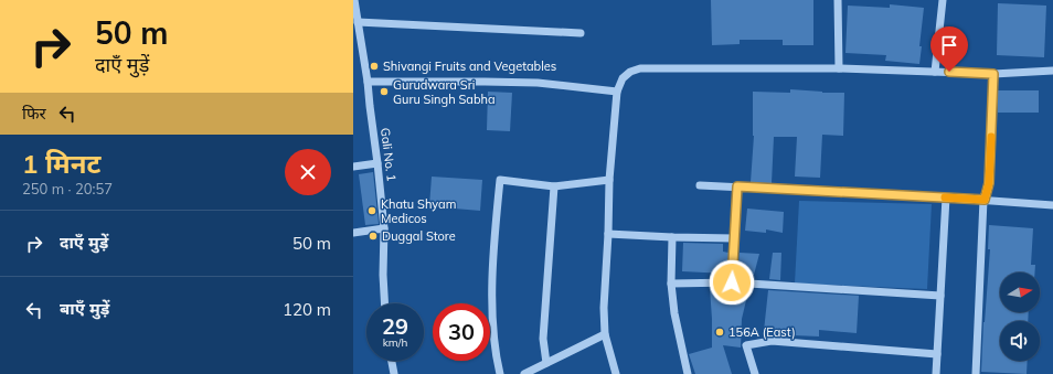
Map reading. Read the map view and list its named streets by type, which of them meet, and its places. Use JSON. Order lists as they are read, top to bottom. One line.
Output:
{"streets":{"street":["Gali No. 1"]},"places":["Shivangi Fruits and Vegetables","Gurudwara Sri Guru Singh Sabha","Khatu Shyam Medicos","Duggal Store","156A (East)"],"north":"right","page":{"turn":["50 m","दाएँ मुड़ें"],"then":"फिर","heading":["1 मिनट","250 m · 20:57"],"list":[{"name":"दाएँ मुड़ें","value":"50 m"},{"name":"बाएँ मुड़ें","value":"120 m"}],"speed":"29 km/h","limit":"30"}}
